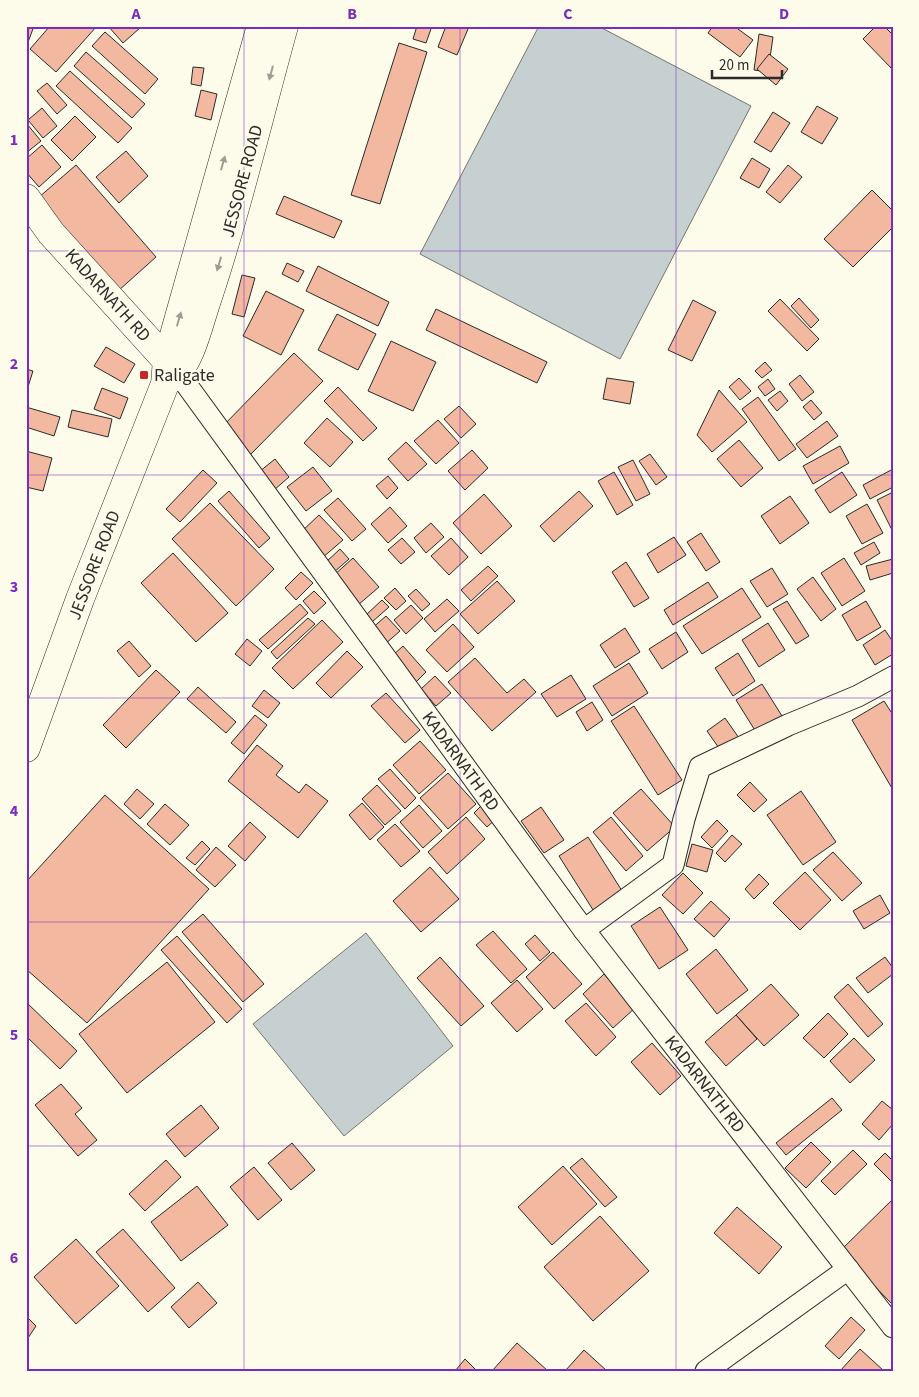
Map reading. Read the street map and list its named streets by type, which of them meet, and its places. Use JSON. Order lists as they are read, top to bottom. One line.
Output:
{"streets":{"main road":["JESSORE ROAD","KADARNATH RD"]},"crossings":[["JESSORE ROAD","KADARNATH RD"]],"places":{"transit":["Raligate"]},"scale_bar":"20 m","grid":{"columns":["A","B","C","D"],"rows":["1","2","3","4","5","6"]}}
